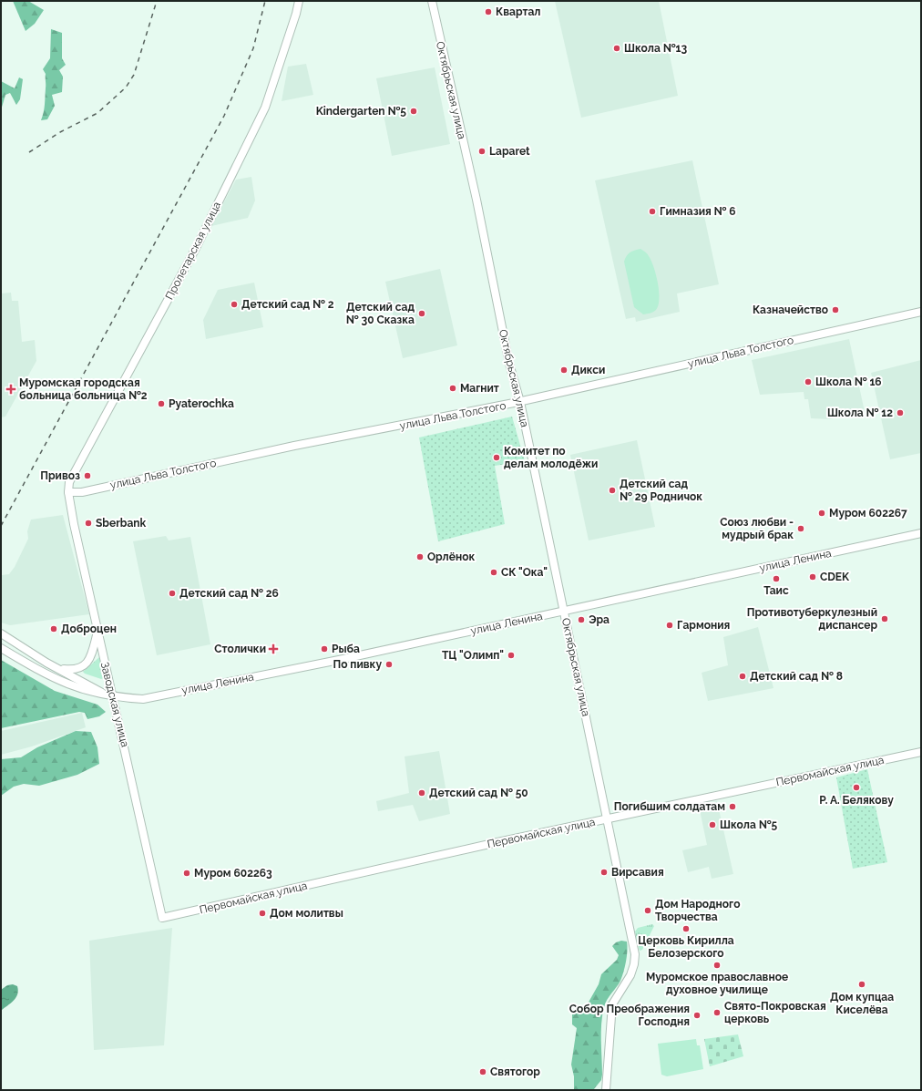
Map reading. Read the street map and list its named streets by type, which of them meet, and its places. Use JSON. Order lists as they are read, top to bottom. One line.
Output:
{"streets":{"street":["Октябрьская улица","Пролетарская улица","улица Льва Толстого","улица Ленина","Заводская улица","Первомайская улица"]},"crossings":[["Октябрьская улица","улица Льва Толстого"],["Октябрьская улица","улица Ленина"],["Октябрьская улица","Первомайская улица"],["Пролетарская улица","улица Льва Толстого"],["Пролетарская улица","Заводская улица"],["улица Льва Толстого","Заводская улица"],["улица Ленина","Заводская улица"],["Заводская улица","Первомайская улица"]],"places":{"other":["Квартал","Школа №13","Kindergarten №5","Laparet","Гимназия № 6","Детский сад № 2","Казначейство","Детский сад № 30 Сказка","Дикси","Школа № 16","Магнит","Pyaterochka","Школа № 12","Комитет по делам молодёжи","Привоз","Детский сад № 29 Родничок","Муром 602267","Sberbank","Союз любви - мудрый брак","Орлёнок","СК \"Ока\"","CDEK","Таис","Детский сад № 26","Противотуберкулезный диспансер","Эра","Гармония","Доброцен","Рыба","ТЦ \"Олимп\"","По пивку","Детский сад № 8","Р. А. Белякову","Детский сад № 50","Погибшим солдатам","Школа №5","Вирсавия","Муром 602263","Дом Народного Творчества","Дом молитвы","Церковь Кирилла Белозерского","Муромское православное духовное училище","Дом купцаа Киселёва","Свято-Покровская церковь","Собор Преображения Господня","Святогор"],"health":["Муромская городская больница больница №2","Столички"]}}
